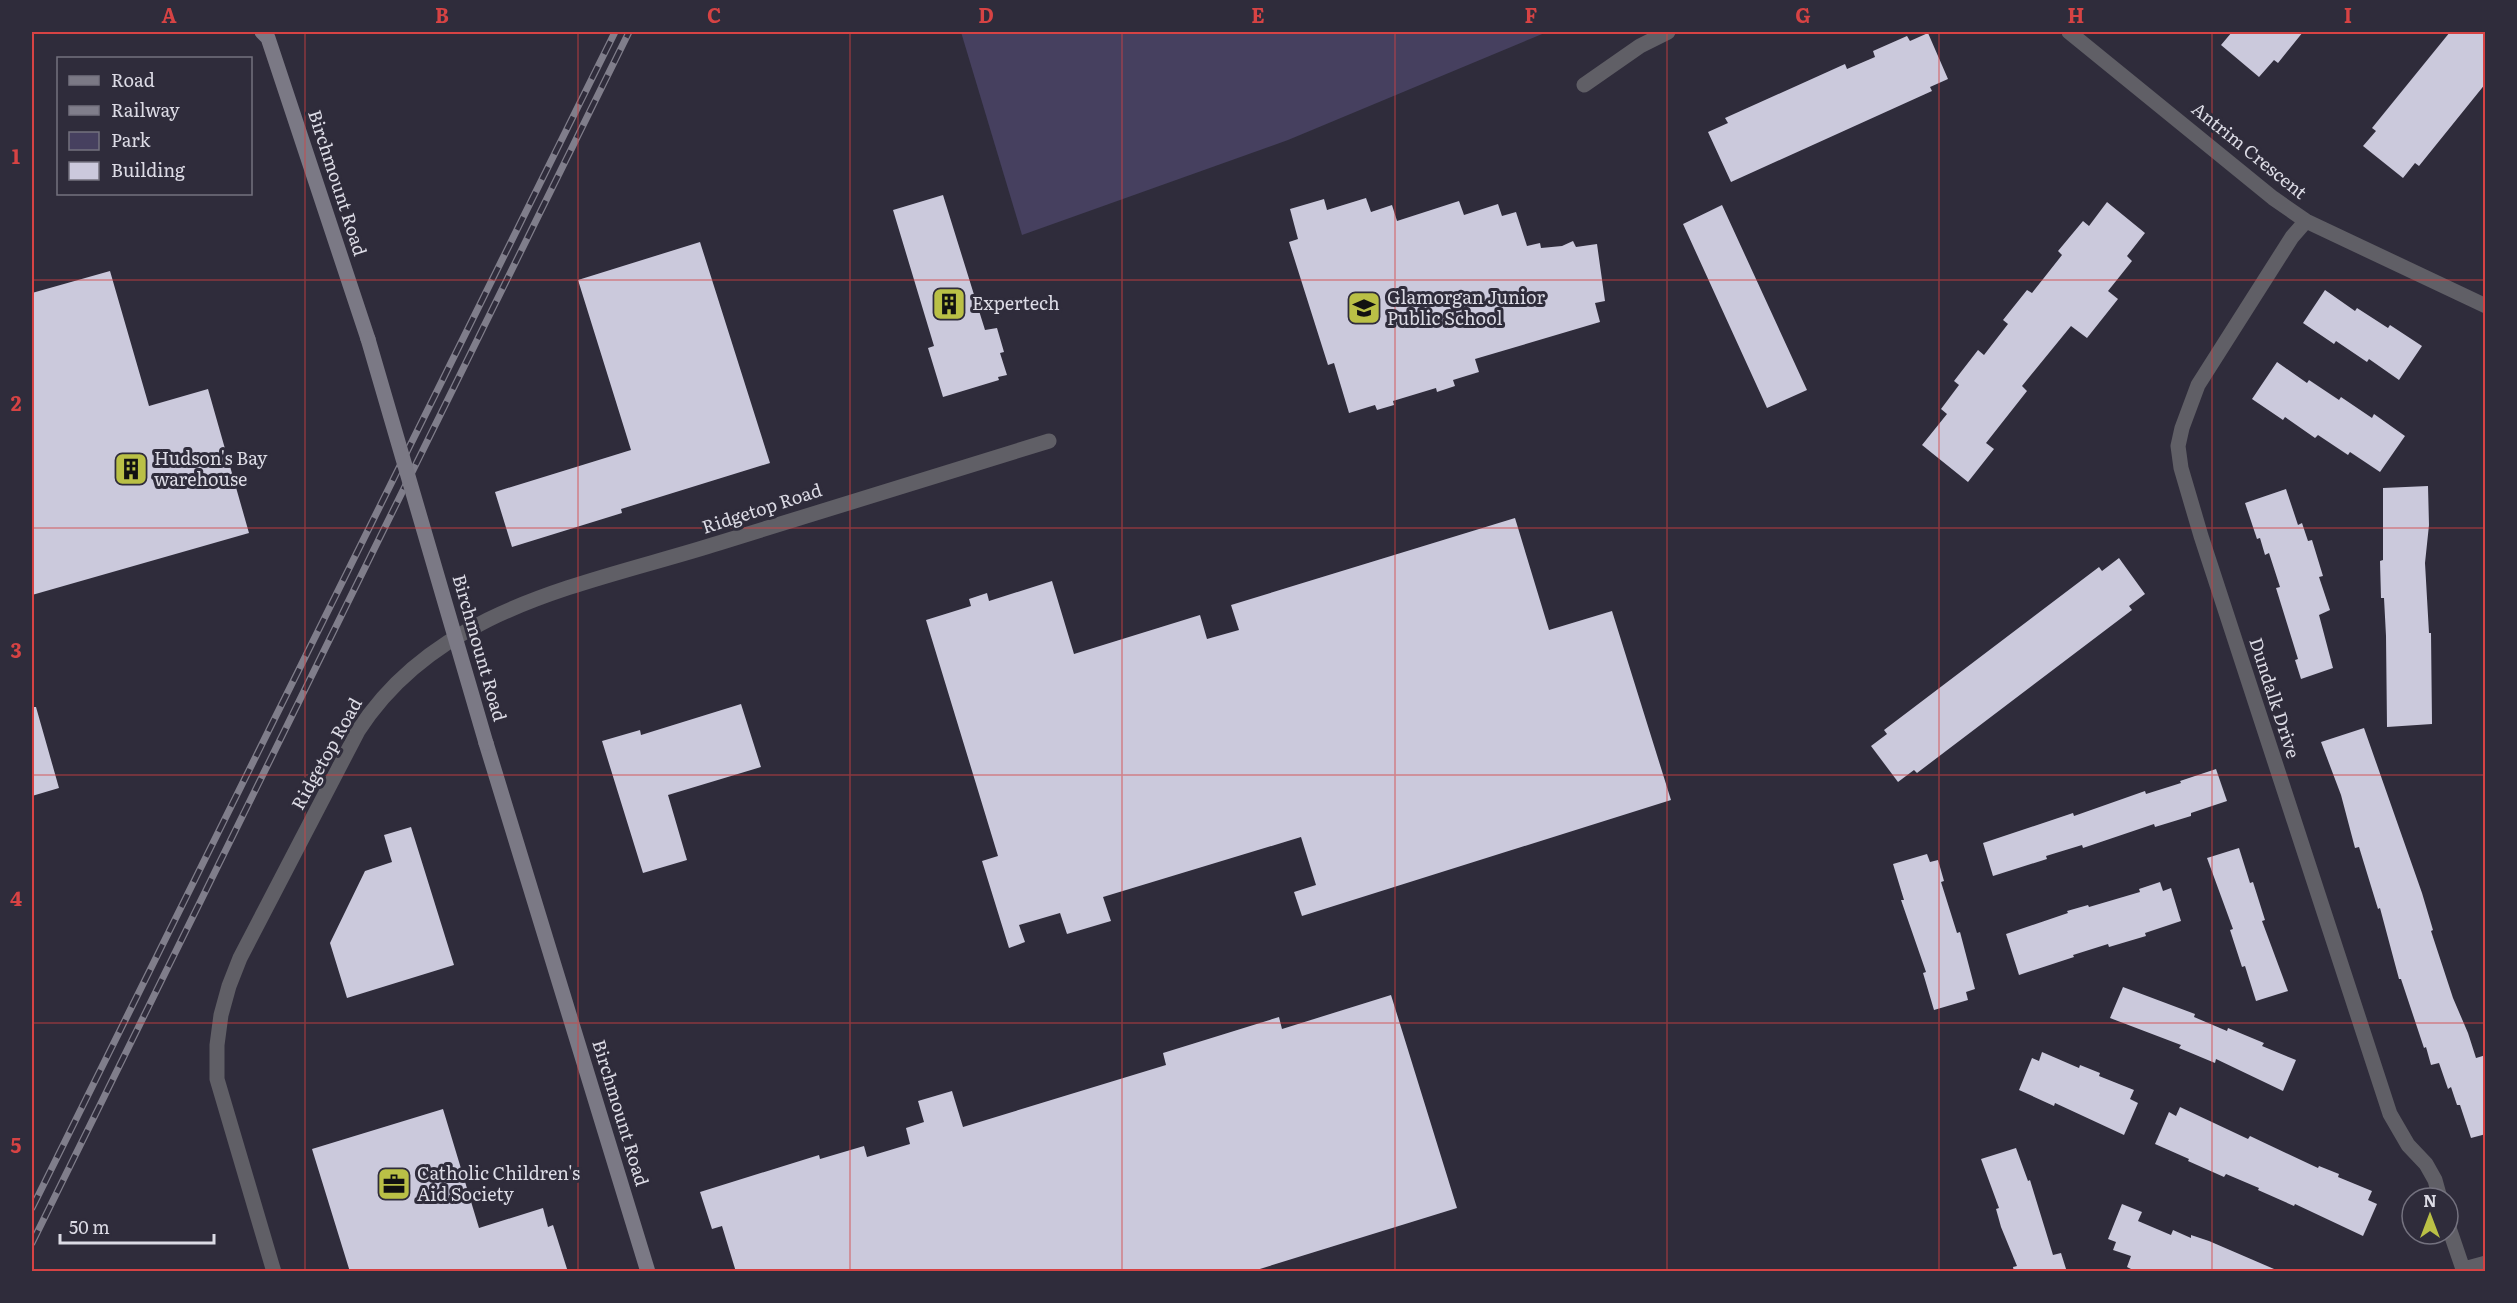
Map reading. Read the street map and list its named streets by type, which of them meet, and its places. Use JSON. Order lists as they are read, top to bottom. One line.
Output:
{"streets":{"main road":["Birchmount Road"],"street":["Antrim Crescent","Ridgetop Road","Dundalk Drive"]},"crossings":[["Antrim Crescent","Dundalk Drive"]],"places":{"building":["Expertech","Hudson's Bay warehouse"],"school or university":["Glamorgan Junior Public School"],"office":["Catholic Children's Aid Society"]},"legend":["Road","Railway","Park","Building"],"scale_bar":"50 m","north":"top","grid":{"columns":["A","B","C","D","E","F","G","H","I"],"rows":["1","2","3","4","5"]}}
